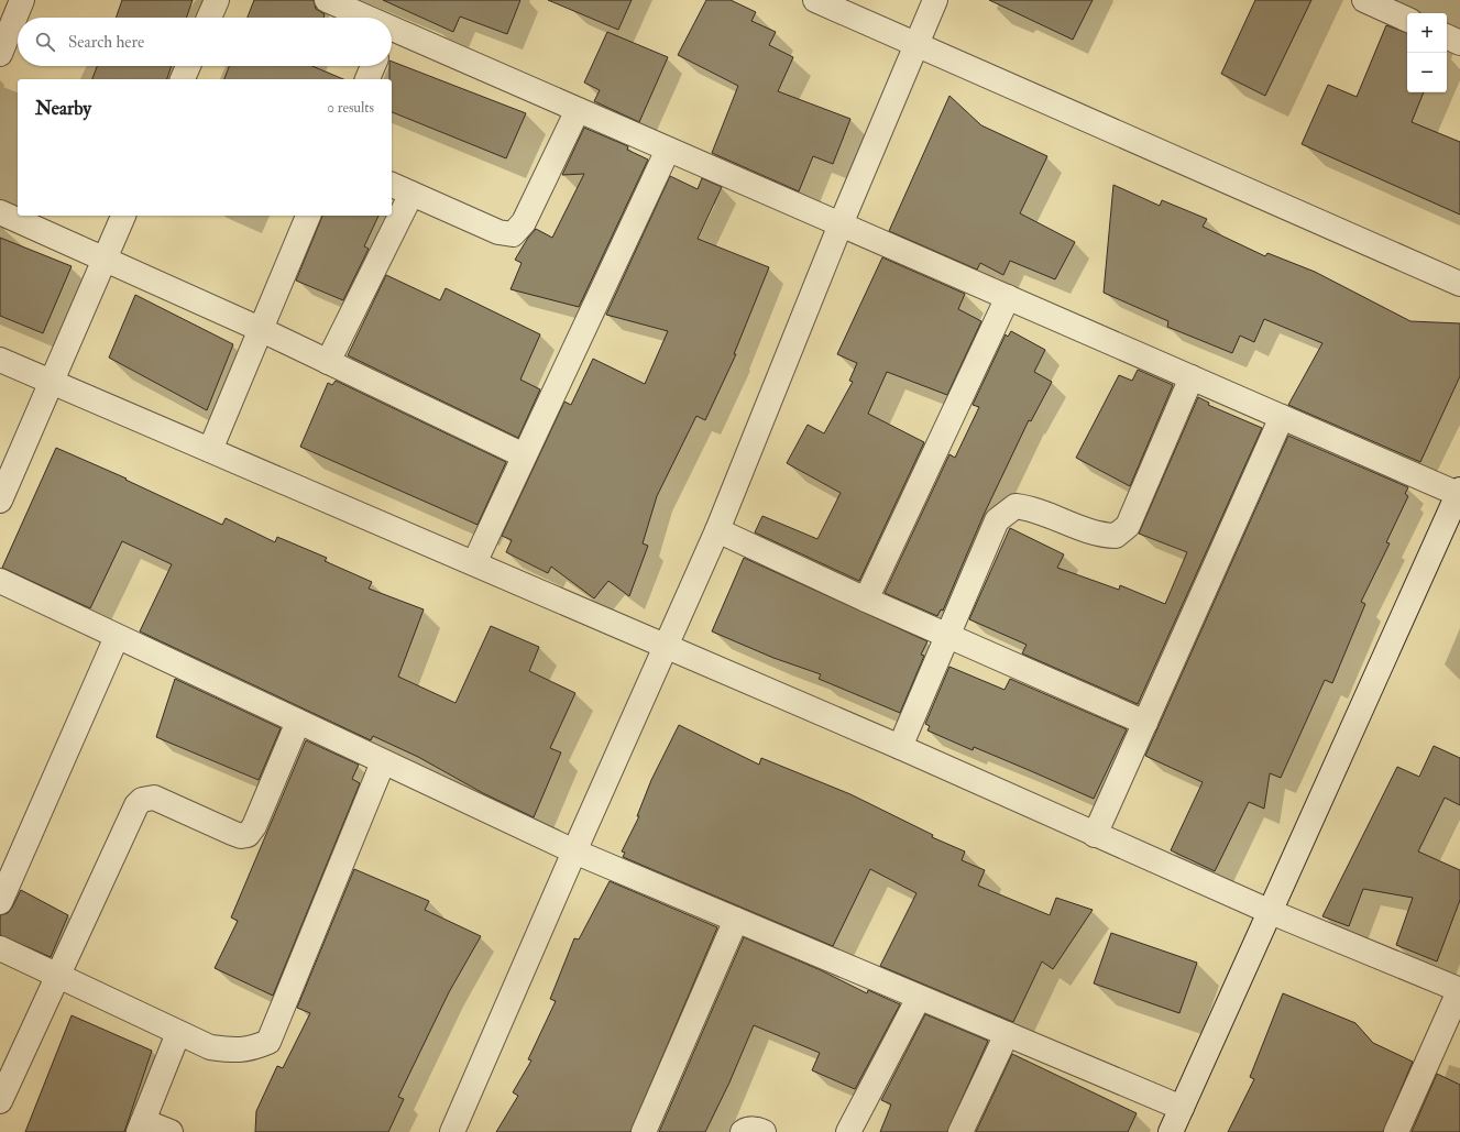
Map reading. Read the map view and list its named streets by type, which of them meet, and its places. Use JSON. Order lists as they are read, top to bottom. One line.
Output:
{"page":{"map_buttons":["+","−"],"search":"Search here","heading":["Nearby","0 results"]}}
